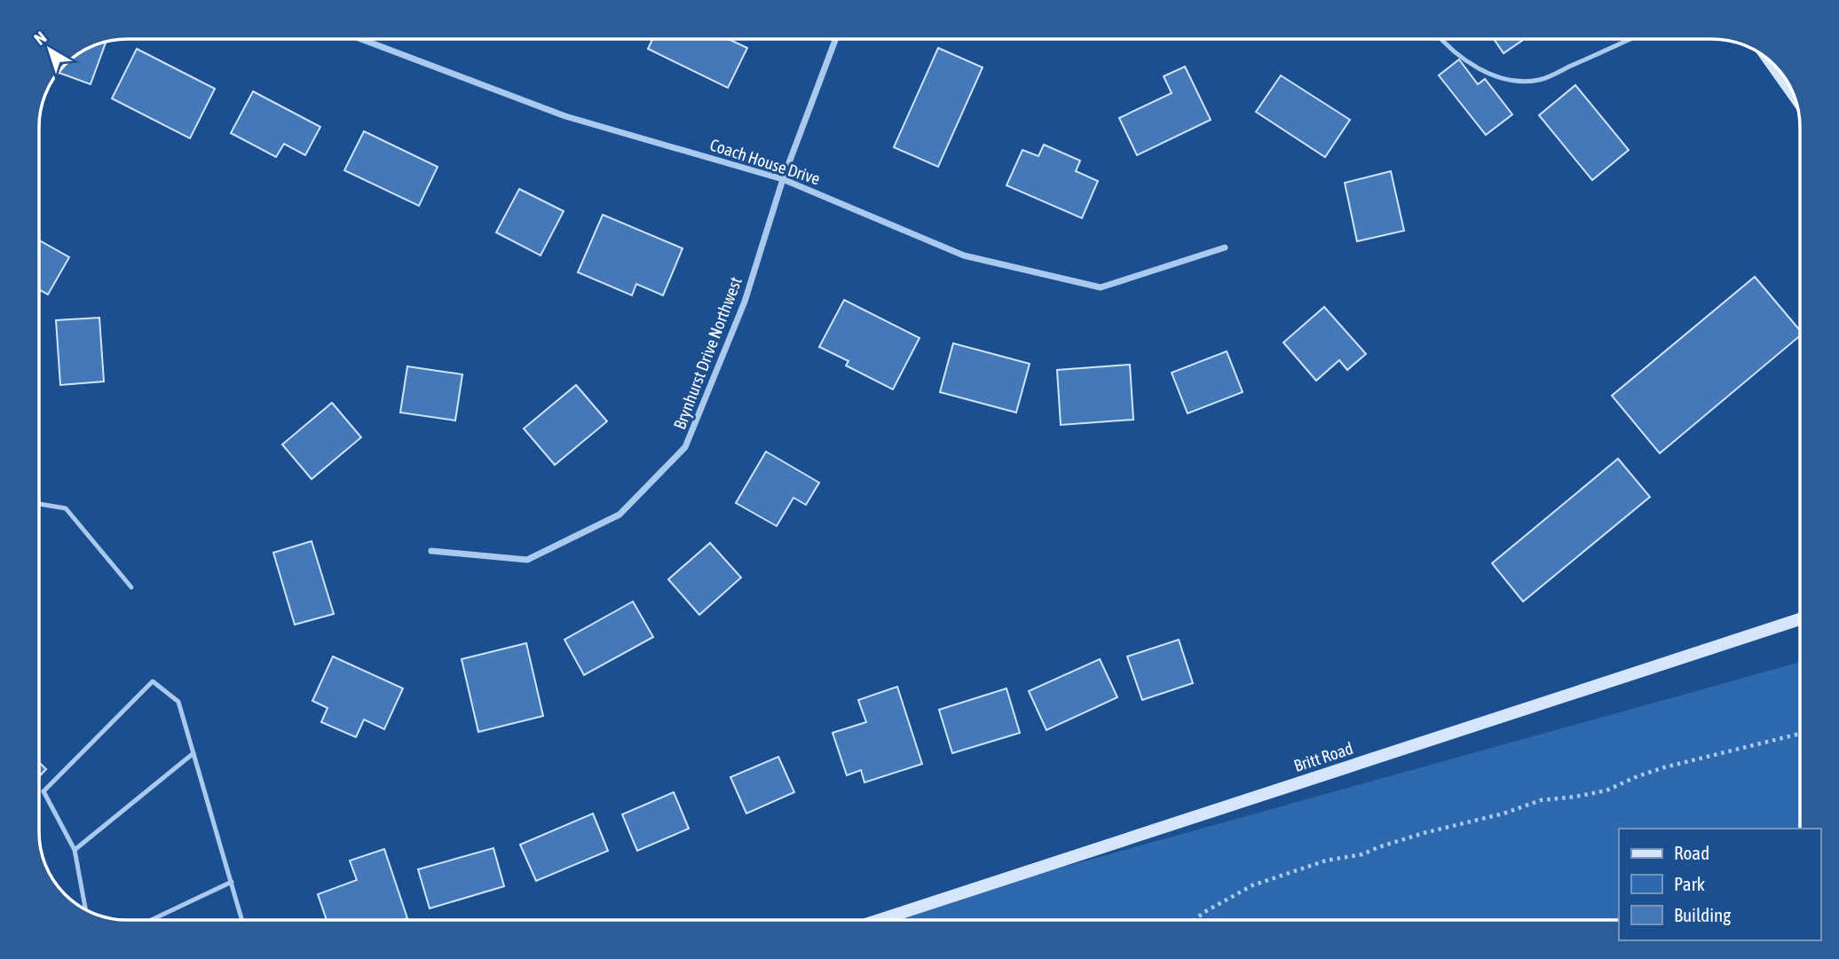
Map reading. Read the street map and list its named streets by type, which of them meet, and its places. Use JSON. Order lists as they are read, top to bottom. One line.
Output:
{"streets":{"street":["Coach House Drive","Brynhurst Drive Northwest","Britt Road"]},"crossings":[["Coach House Drive","Brynhurst Drive Northwest"]],"legend":["Road","Park","Building"],"north":"top left"}
